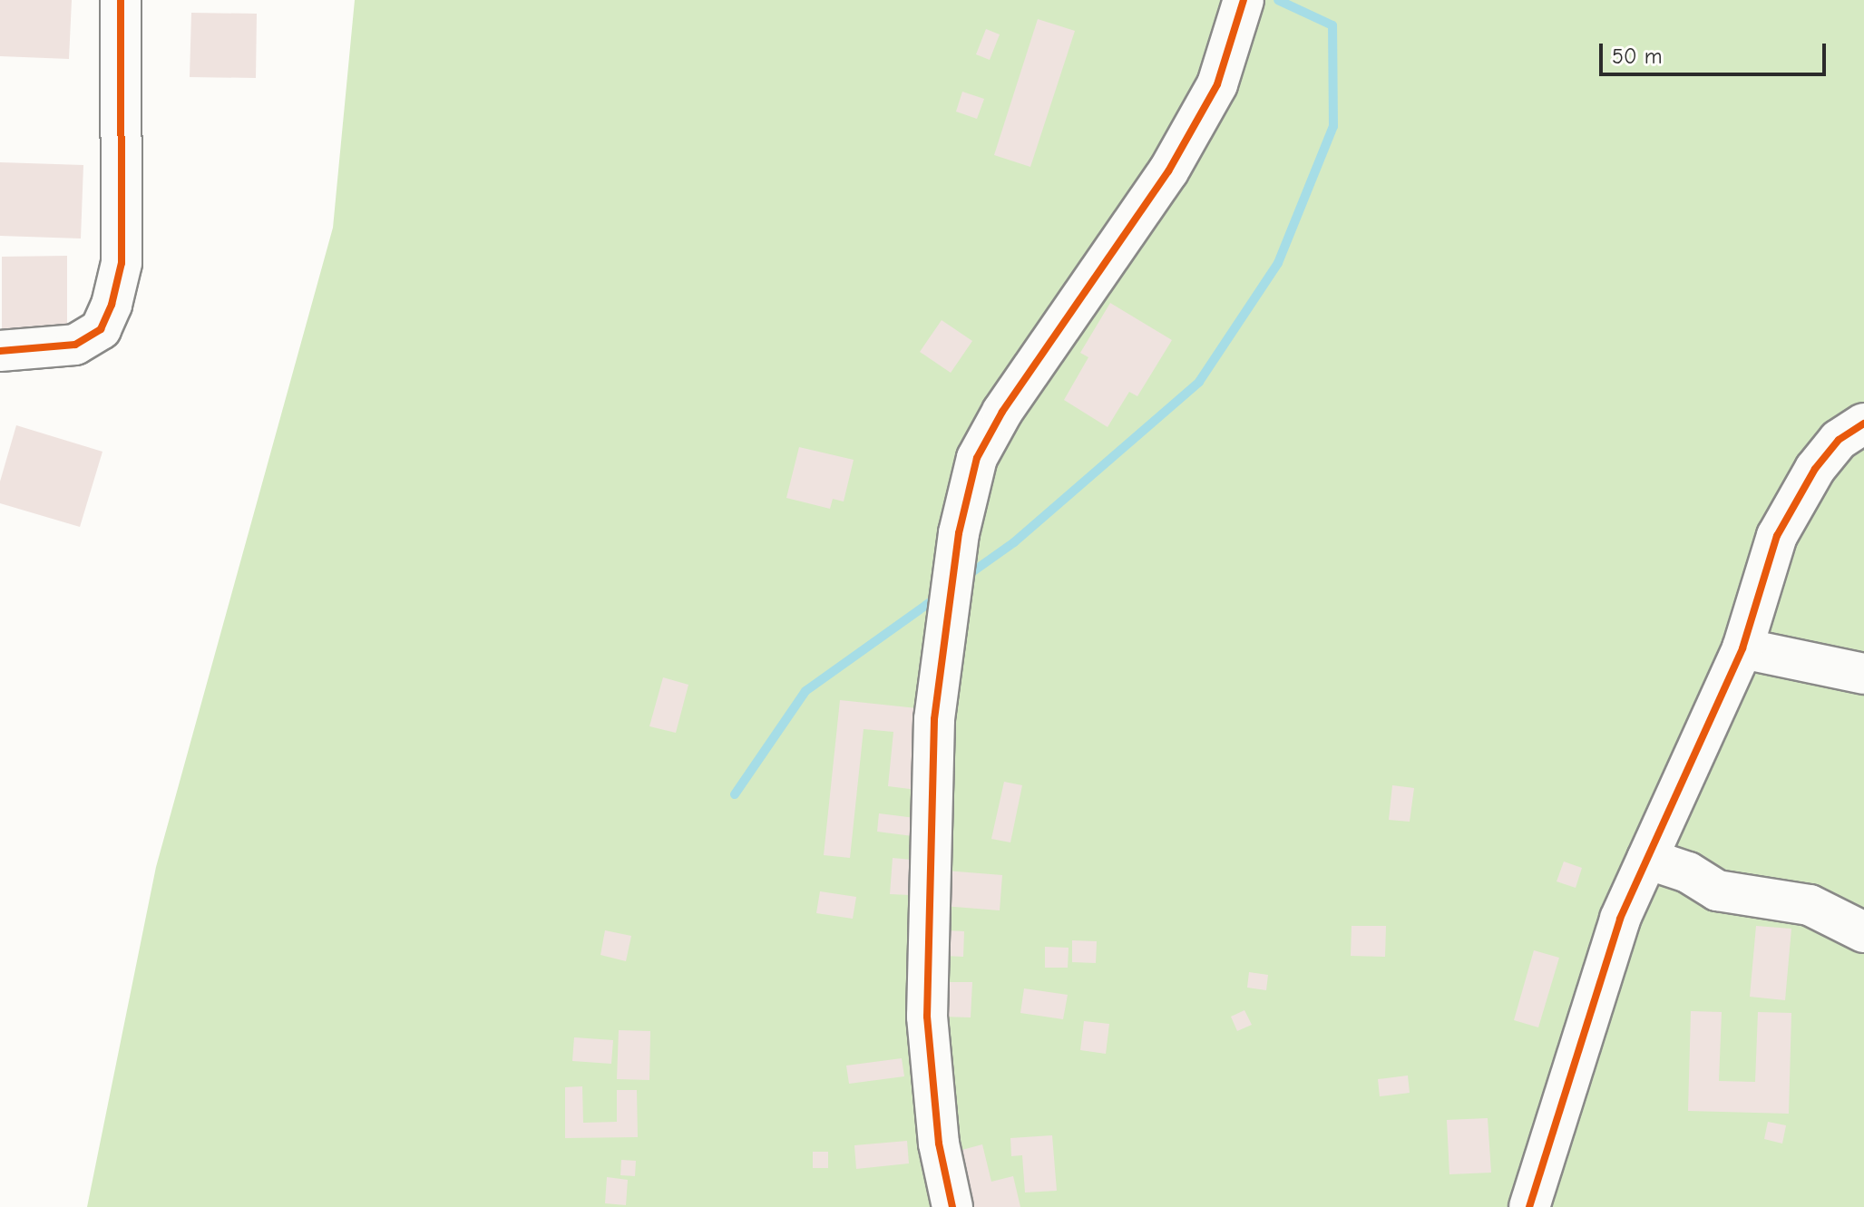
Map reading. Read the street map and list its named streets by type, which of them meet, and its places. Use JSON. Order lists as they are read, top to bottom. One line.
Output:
{"scale_bar":"50 m"}
